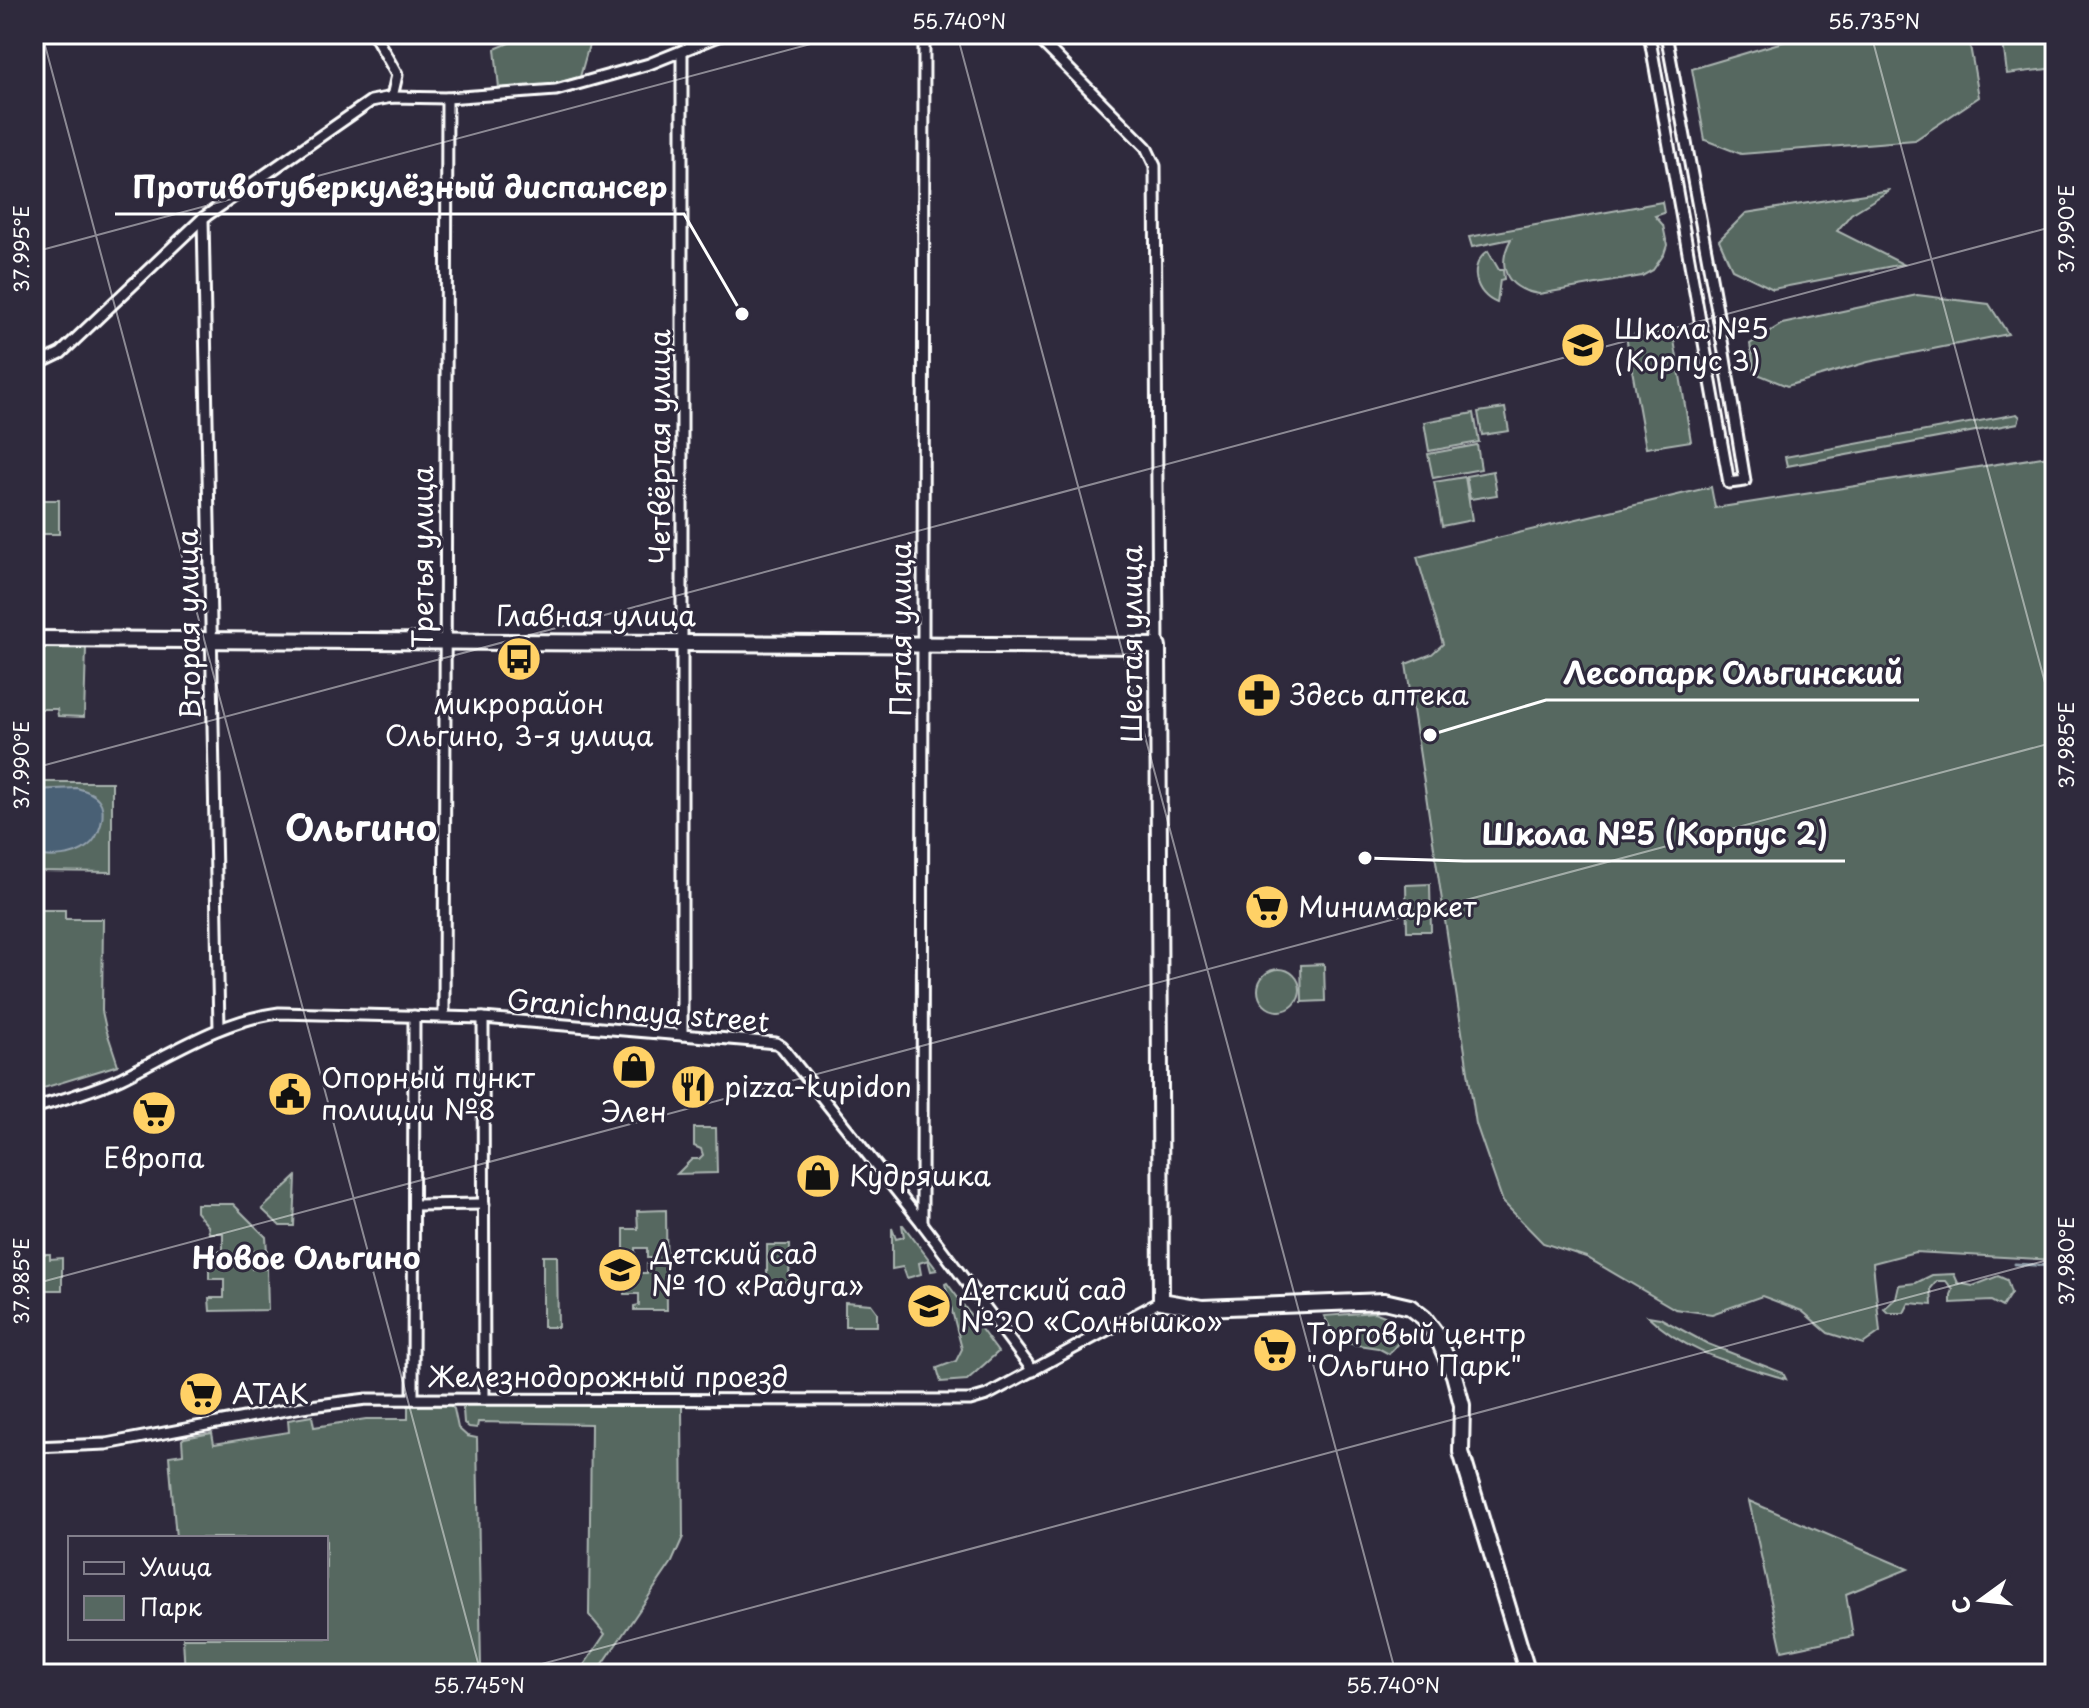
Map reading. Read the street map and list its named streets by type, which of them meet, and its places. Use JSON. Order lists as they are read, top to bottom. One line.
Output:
{"streets":{"street":["Четвёртая улица","Третья улица","Главная улица","Вторая улица","Пятая улица","Шестая улица","Granichnaya street","Железнодорожный проезд"]},"crossings":[["Четвёртая улица","Главная улица"],["Четвёртая улица","Granichnaya street"],["Третья улица","Главная улица"],["Третья улица","Granichnaya street"],["Главная улица","Вторая улица"],["Главная улица","Пятая улица"],["Главная улица","Шестая улица"],["Вторая улица","Granichnaya street"],["Пятая улица","Granichnaya street"],["Шестая улица","Железнодорожный проезд"],["Granichnaya street","Железнодорожный проезд"]],"districts":["Ольгино","Новое Ольгино"],"places":{"other":["Противотуберкулёзный диспансер","Лесопарк Ольгинский","Школа №5 (Корпус 2)"],"school or university":["Школа №5 (Корпус 3)","Детский сад № 10 «Радуга»","Детский сад №20 «Солнышко»"],"bus stop":["микрорайон Ольгино, 3-я улица"],"pharmacy":["Здесь аптека"],"supermarket":["Минимаркет","Европа","Торговый центр \"Ольгино Парк\"","АТАК"],"shop":["Элен","Кудряшка"],"restaurant":["pizza-kupidon"],"public building":["Опорный пункт полиции №8"]},"legend":["Улица","Парк"],"north":"left","coordinates":["55.740°N","55.735°N","37.990°E","37.995°E","37.985°E","37.980°E","55.745°N"]}
